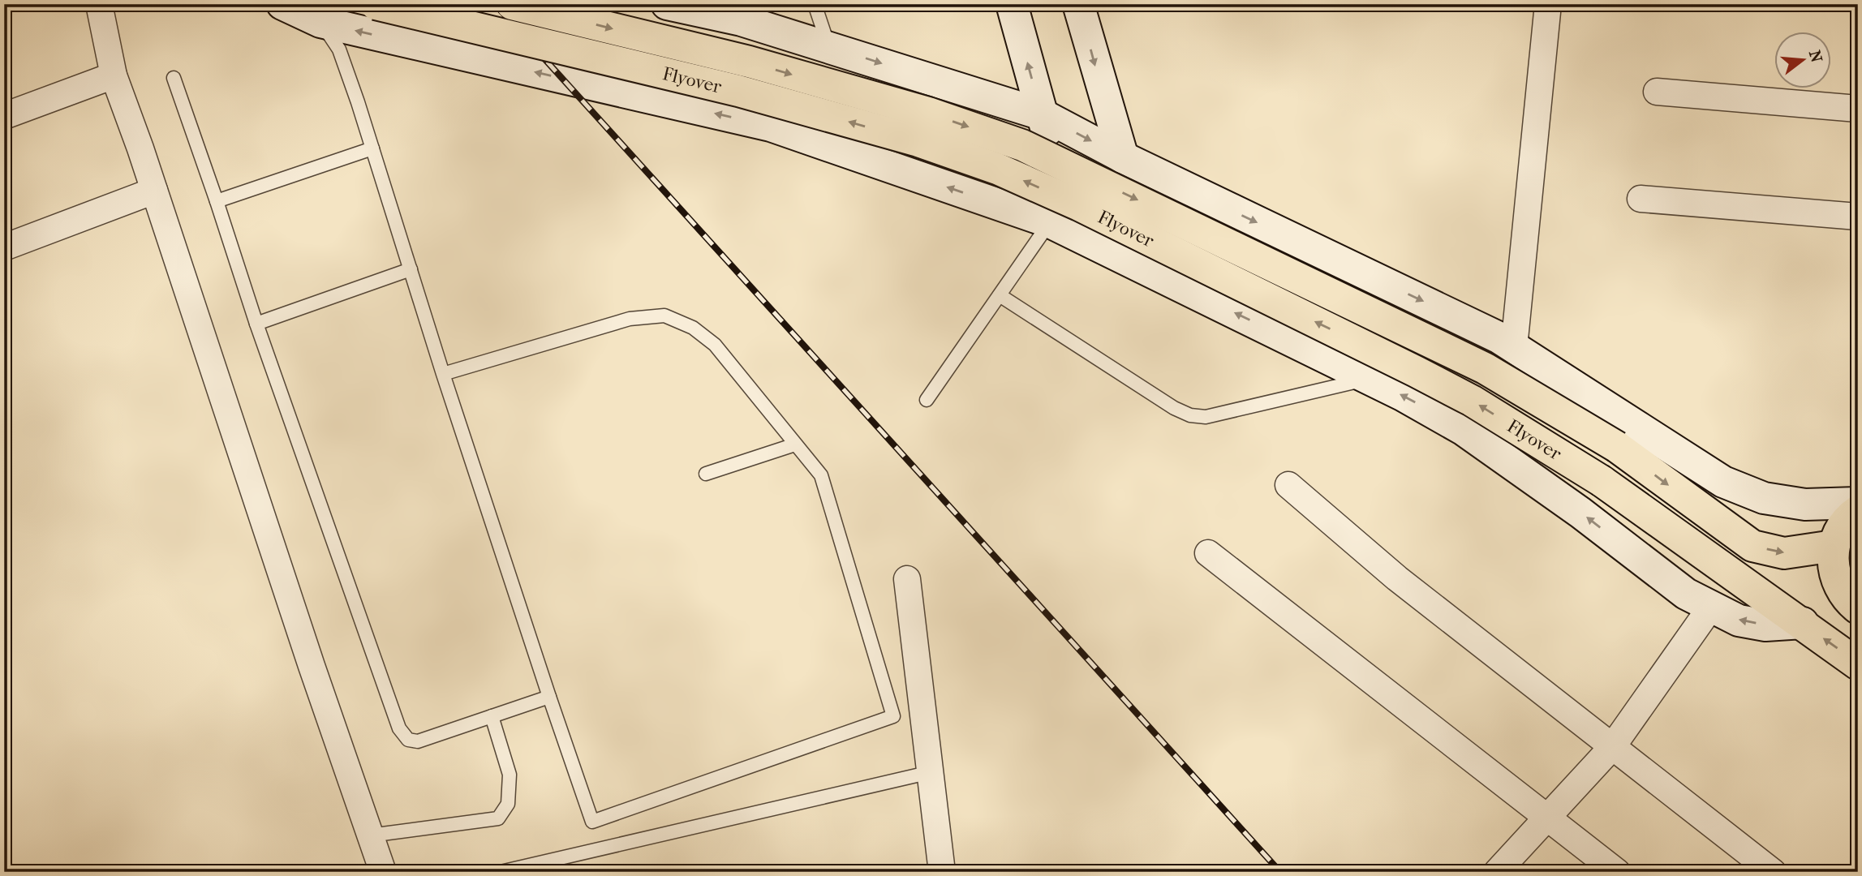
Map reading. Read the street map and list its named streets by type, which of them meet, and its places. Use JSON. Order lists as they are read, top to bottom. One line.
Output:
{"streets":{"main road":["Flyover"]},"north":"right"}
